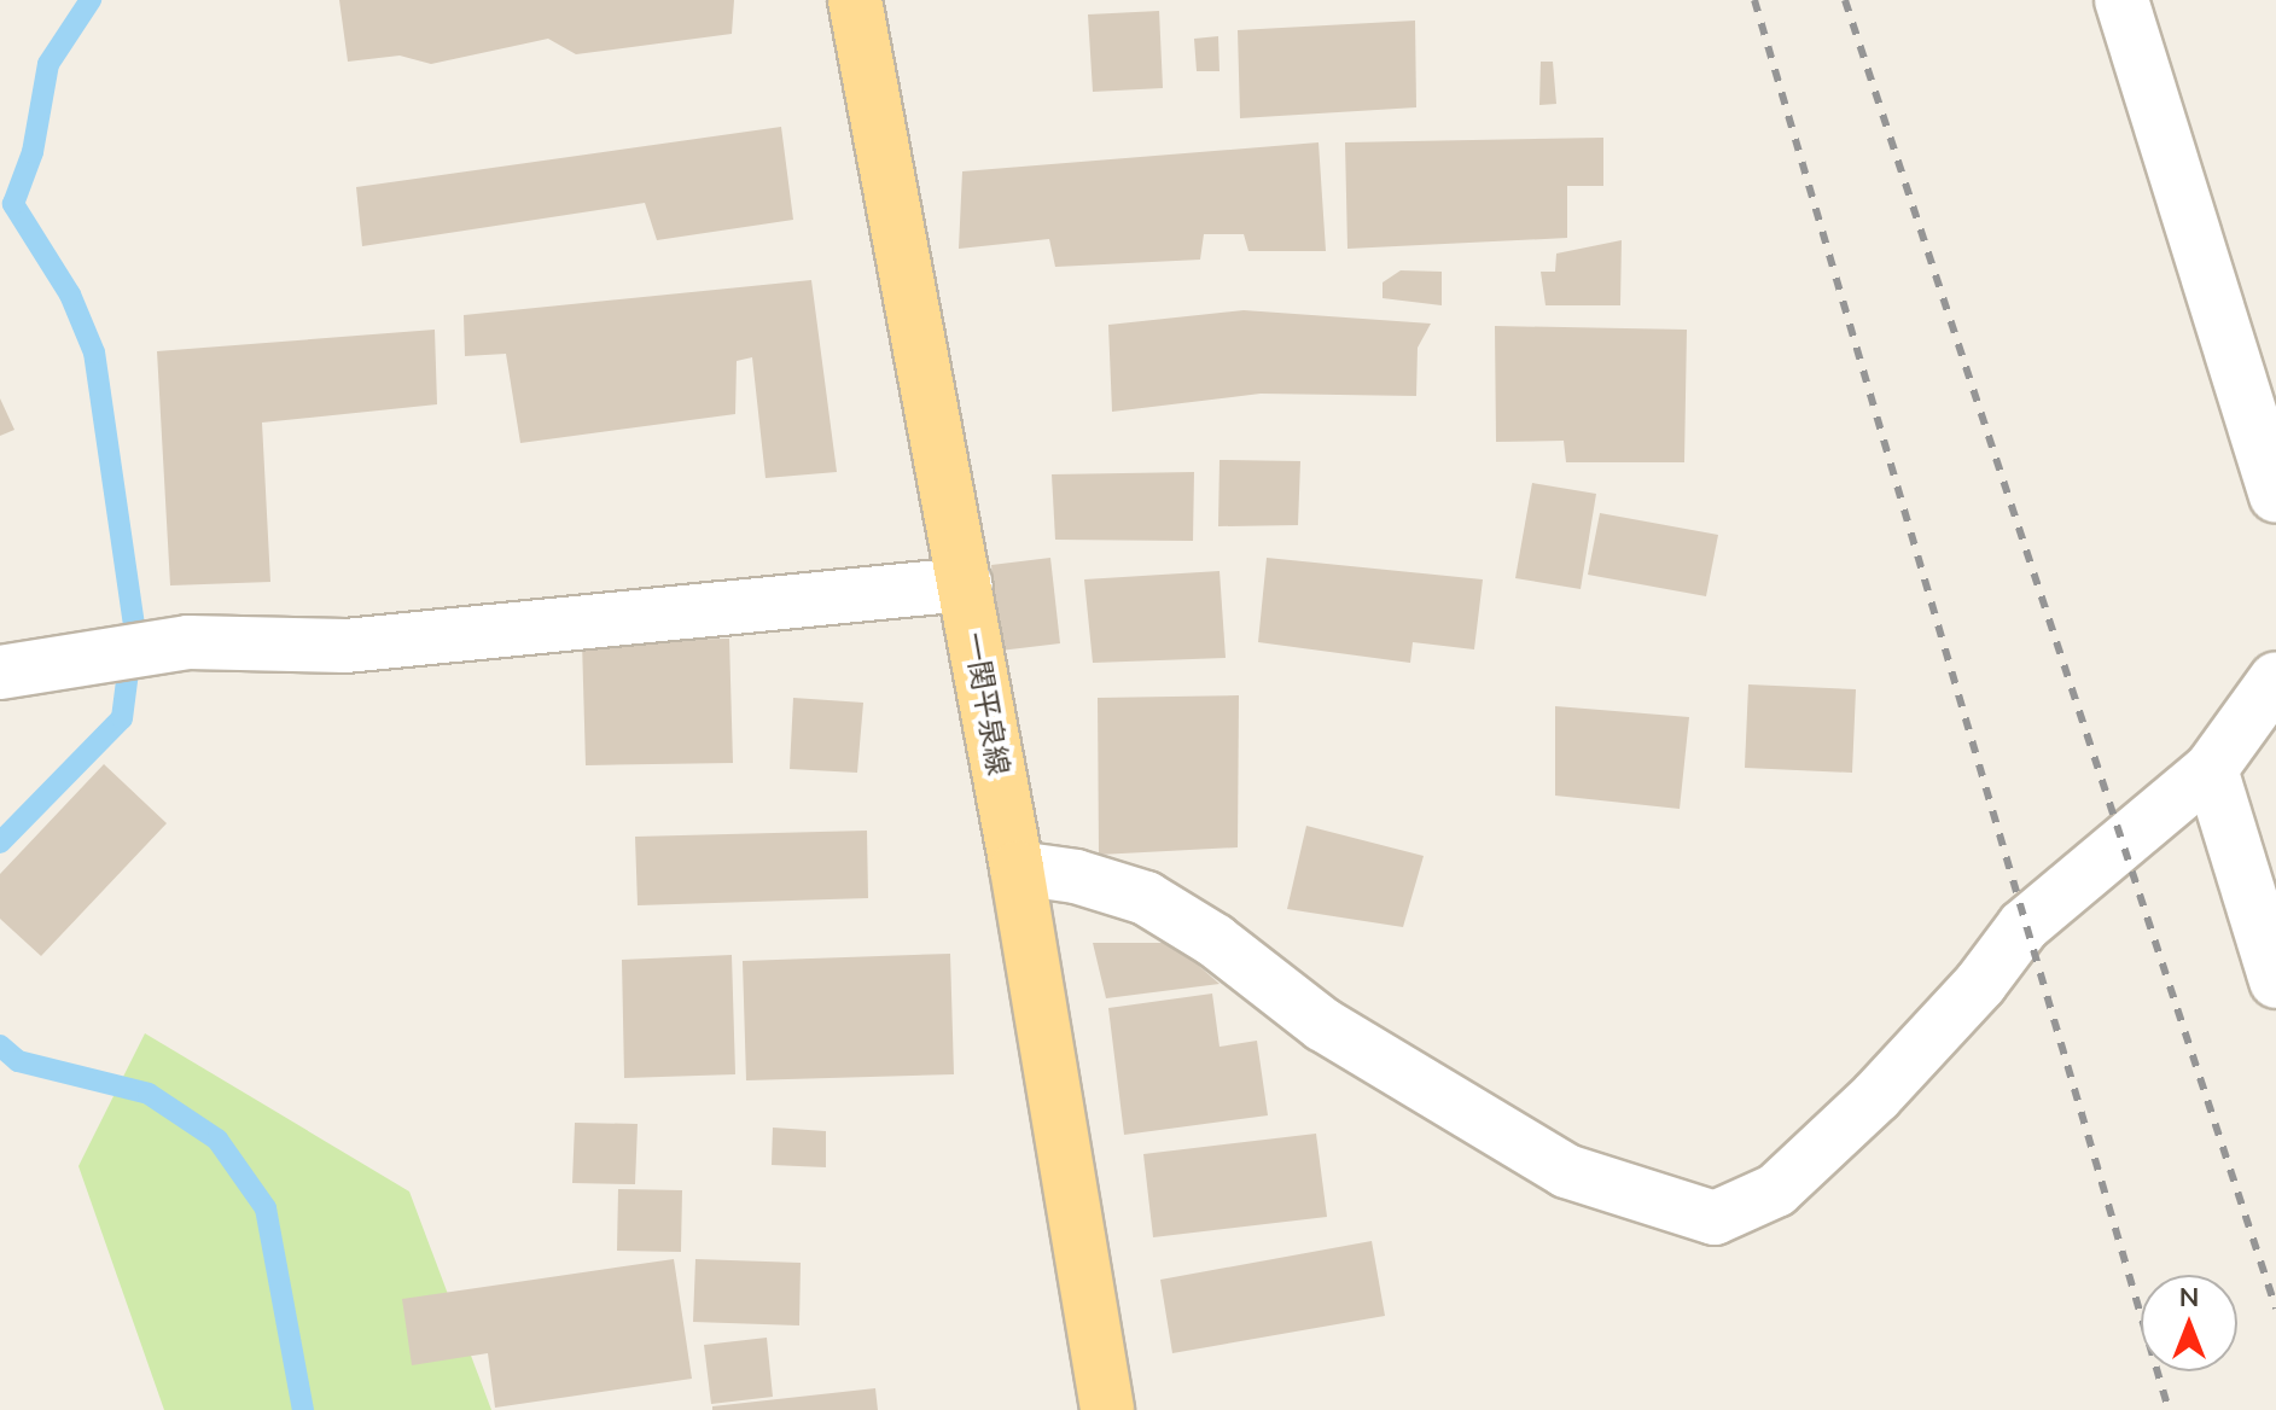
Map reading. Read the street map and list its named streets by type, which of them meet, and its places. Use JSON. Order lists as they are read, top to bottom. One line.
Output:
{"streets":{"main road":["一関平泉線"]},"north":"top"}
